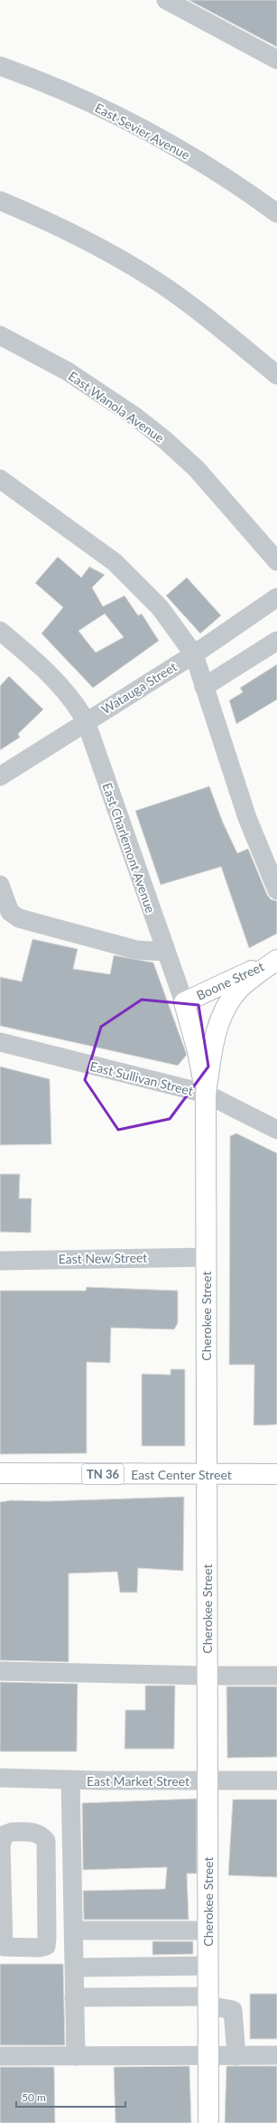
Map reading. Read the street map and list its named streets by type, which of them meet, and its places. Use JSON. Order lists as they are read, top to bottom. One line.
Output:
{"streets":{"main road":["East Charlemont Avenue","Boone Street","Cherokee Street","TN 36","East Center Street"],"street":["East Sevier Avenue","East Wanola Avenue","Watauga Street","East Sullivan Street","East New Street","East Market Street"]},"crossings":[["Watauga Street","East Charlemont Avenue"],["East Charlemont Avenue","Boone Street"],["East Charlemont Avenue","East Sullivan Street"],["East Charlemont Avenue","Cherokee Street"],["East Sullivan Street","Cherokee Street"],["East New Street","Cherokee Street"],["Cherokee Street","East Center Street"],["Cherokee Street","East Market Street"]],"scale_bar":"50 m"}
